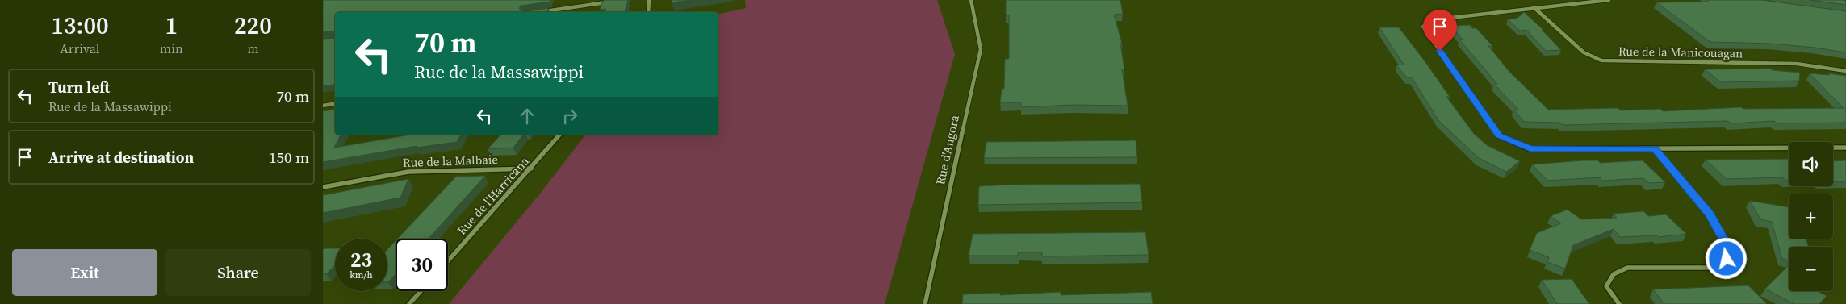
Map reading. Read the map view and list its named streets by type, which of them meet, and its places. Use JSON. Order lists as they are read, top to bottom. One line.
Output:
{"streets":{"street":["Rue de la Manicouagan","Rue d'Angora","Rue de la Malbaie","Rue de l'Harricana"]},"crossings":[["Rue de la Malbaie","Rue de l'Harricana"]],"page":{"eta":["13:00","Arrival","1","min","220","m"],"turn":["70 m","Rue de la Massawippi"],"list":[{"name":"Turn left","note":"Rue de la Massawippi","value":"70 m"},{"name":"Arrive at destination","value":"150 m"}],"map_buttons":["+","−"],"speed":"23 km/h","limit":"30","buttons":["Exit","Share"]}}
